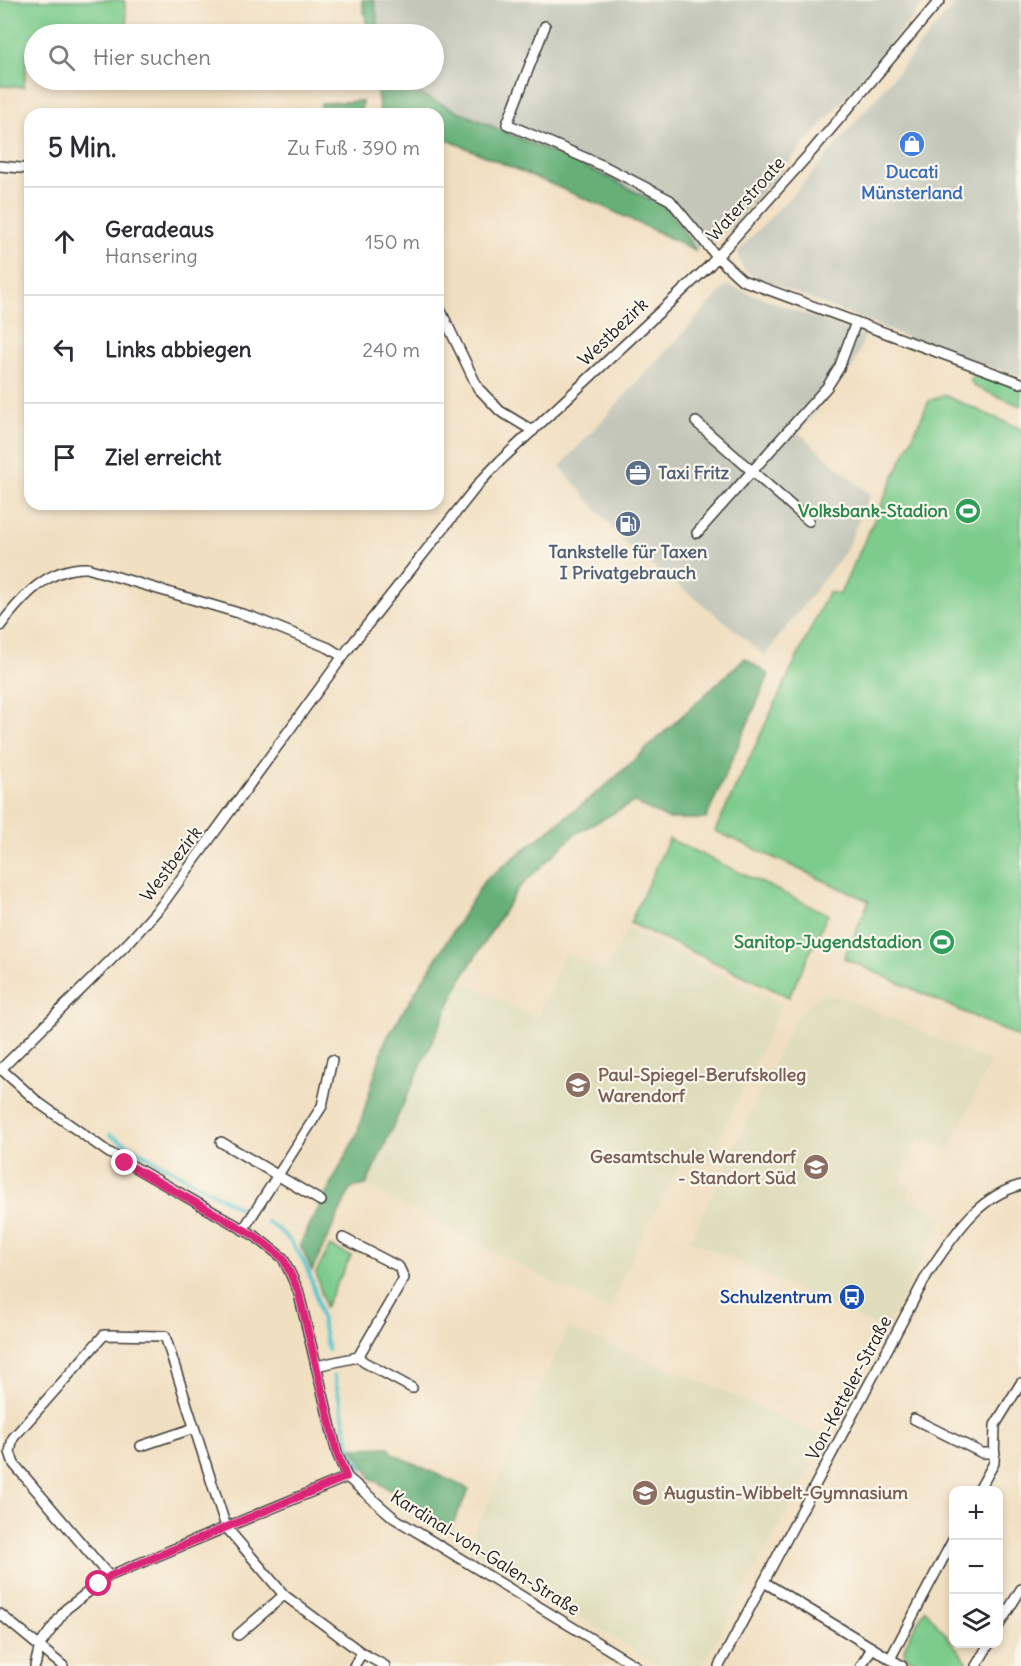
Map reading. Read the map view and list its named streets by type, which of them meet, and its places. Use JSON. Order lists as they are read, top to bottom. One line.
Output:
{"streets":{"street":["Waterstroate","Westbezirk","Von-Ketteler-Straße","Kardinal-von-Galen-Straße"]},"crossings":[["Waterstroate","Westbezirk"],["Westbezirk","Kardinal-von-Galen-Straße"]],"places":{"shop":["Ducati Münsterland"],"office":["Taxi Fritz"],"sports":["Volksbank-Stadion","Sanitop-Jugendstadion"],"fuel station":["Tankstelle für Taxen I Privatgebrauch"],"school or university":["Paul-Spiegel-Berufskolleg Warendorf","Gesamtschule Warendorf - Standort Süd","Augustin-Wibbelt-Gymnasium"],"bus stop":["Schulzentrum"]},"page":{"search":"Hier suchen","heading":["5 Min.","Zu Fuß · 390 m"],"list":[["Geradeaus","Hansering","150 m"],["Links abbiegen","240 m"],"Ziel erreicht"],"map_buttons":["+","−"]}}
